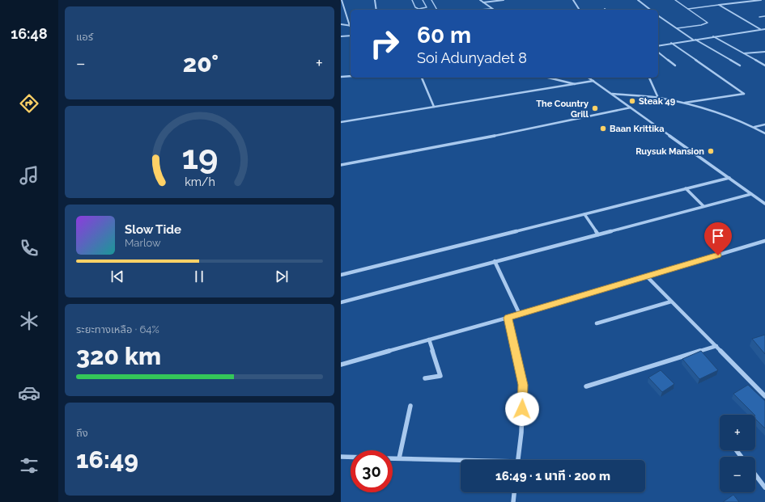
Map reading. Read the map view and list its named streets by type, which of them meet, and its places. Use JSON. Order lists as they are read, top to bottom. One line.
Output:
{"places":["Steak 49","The Country Grill","Baan Krittika","Ruysuk Mansion"],"page":{"tabs":"16:48","tile":["แอร์",["ระยะทางเหลือ · 64%","320 km"],["ถึง","16:49"]],"turn":["60 m","Soi Adunyadet 8"],"heat":["−","20°","+"],"song":["Slow Tide","Marlow"],"map_buttons":["+","−"],"limit":"30","trip":"16:49 · 1 นาที · 200 m","gauge":["19","km/h"]}}
